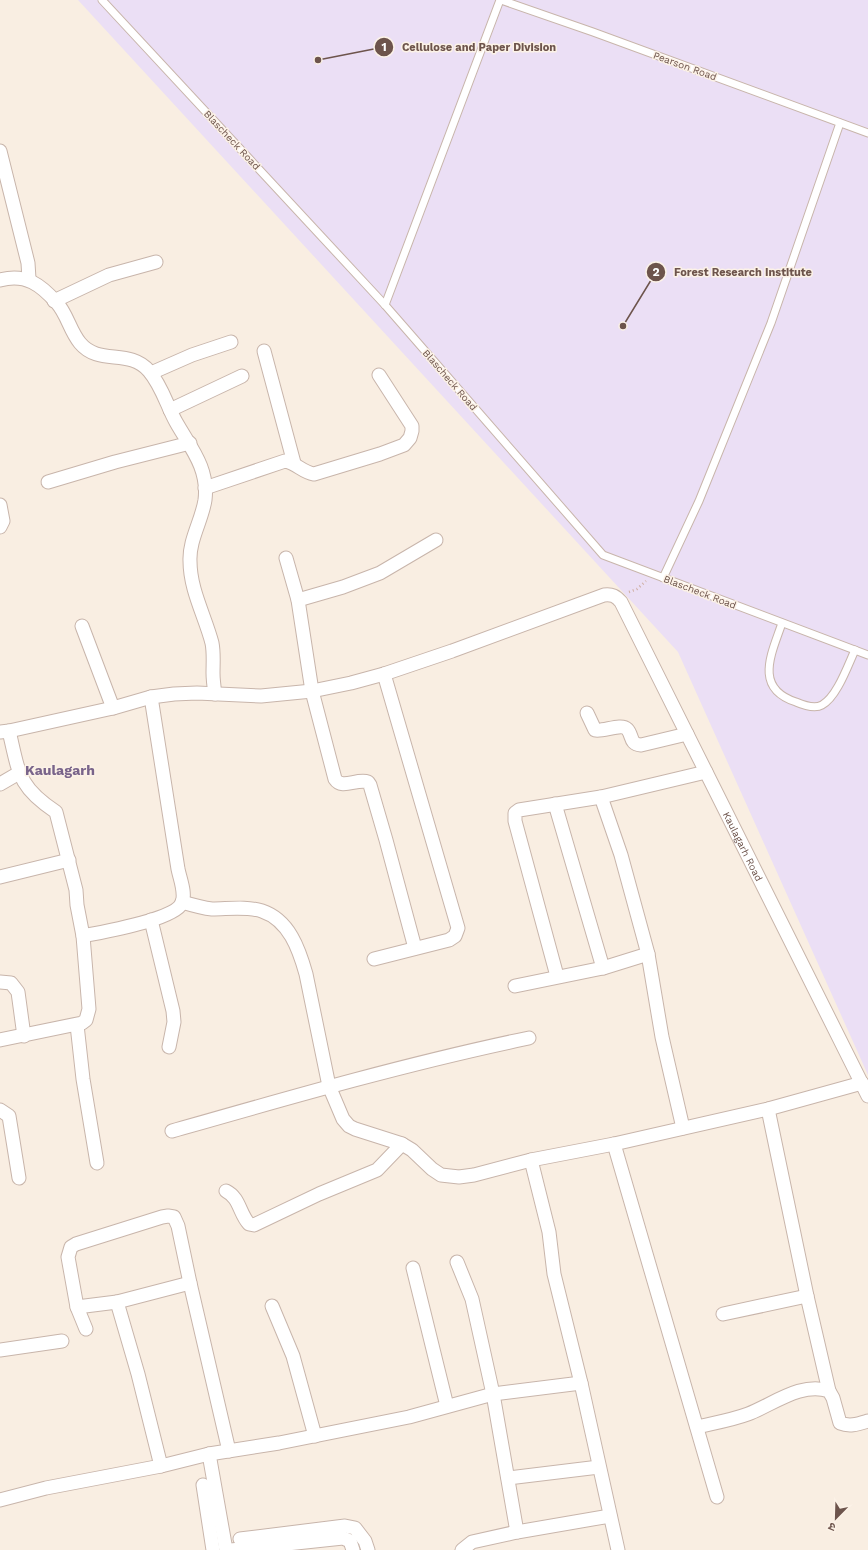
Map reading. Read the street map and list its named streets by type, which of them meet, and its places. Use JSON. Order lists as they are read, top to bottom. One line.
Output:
{"streets":{"street":["Kaulagarh Road"],"lane":["Pearson Road","Blascheck Road"]},"districts":["Kaulagarh"],"places":["Cellulose and Paper Division","Forest Research Institute"],"north":"bottom left"}
